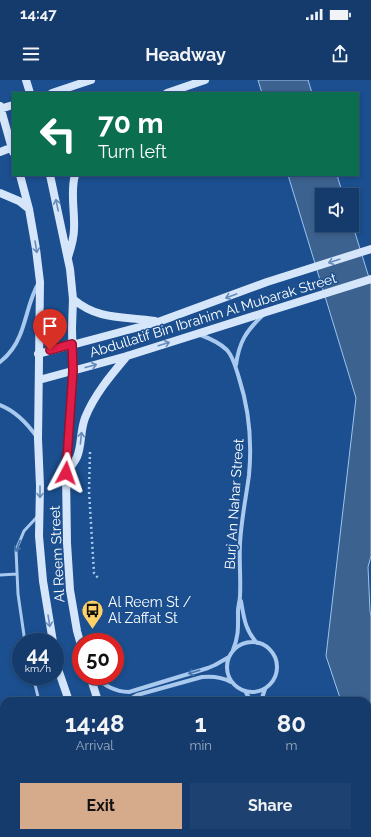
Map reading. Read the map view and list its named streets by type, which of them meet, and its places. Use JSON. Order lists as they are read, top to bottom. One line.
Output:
{"streets":{"main road":["Abdullatif Bin Ibrahim Al Mubarak Street","Al Reem Street"],"street":["Burj An Nahar Street"]},"crossings":[["Abdullatif Bin Ibrahim Al Mubarak Street","Burj An Nahar Street"],["Abdullatif Bin Ibrahim Al Mubarak Street","Al Reem Street"]],"places":{"bus stop":["Al Reem St / Al Zaffat St"]},"page":{"status":"14:47","header":"Headway","turn":["70 m","Turn left"],"speed":"44 km/h","limit":"50","eta":["14:48","Arrival","1","min","80","m"],"buttons":["Exit","Share"]}}
